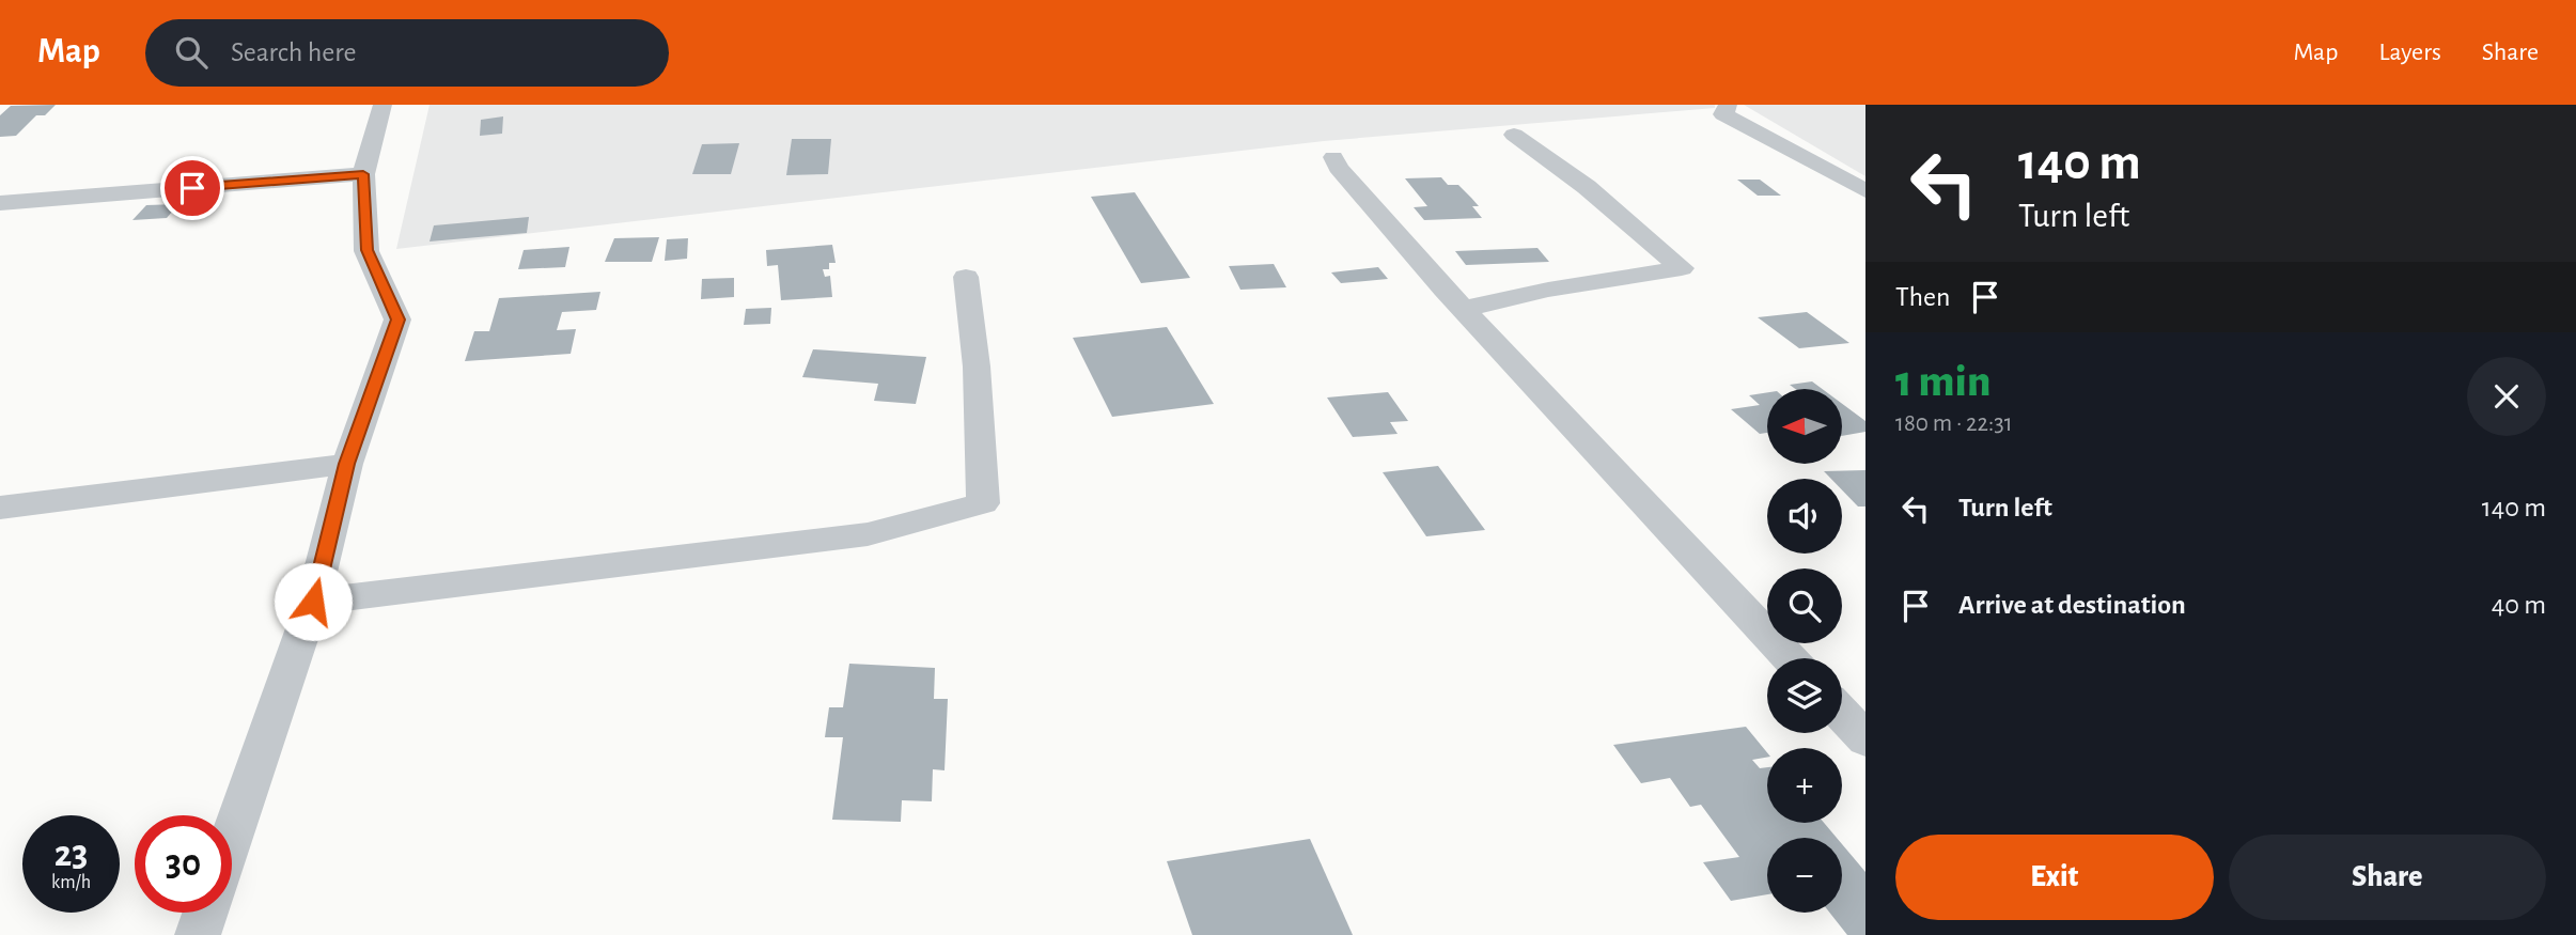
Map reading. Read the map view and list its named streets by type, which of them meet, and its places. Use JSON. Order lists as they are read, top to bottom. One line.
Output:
{"north":"left","page":{"header":"Map","search":"Search here","nav":["Map","Layers","Share"],"turn":["140 m","Turn left"],"then":"Then","heading":["1 min","180 m · 22:31"],"map_buttons":["+","−"],"list":[{"name":"Turn left","value":"140 m"},{"name":"Arrive at destination","value":"40 m"}],"speed":"23 km/h","limit":"30","buttons":["Exit","Share"]}}
